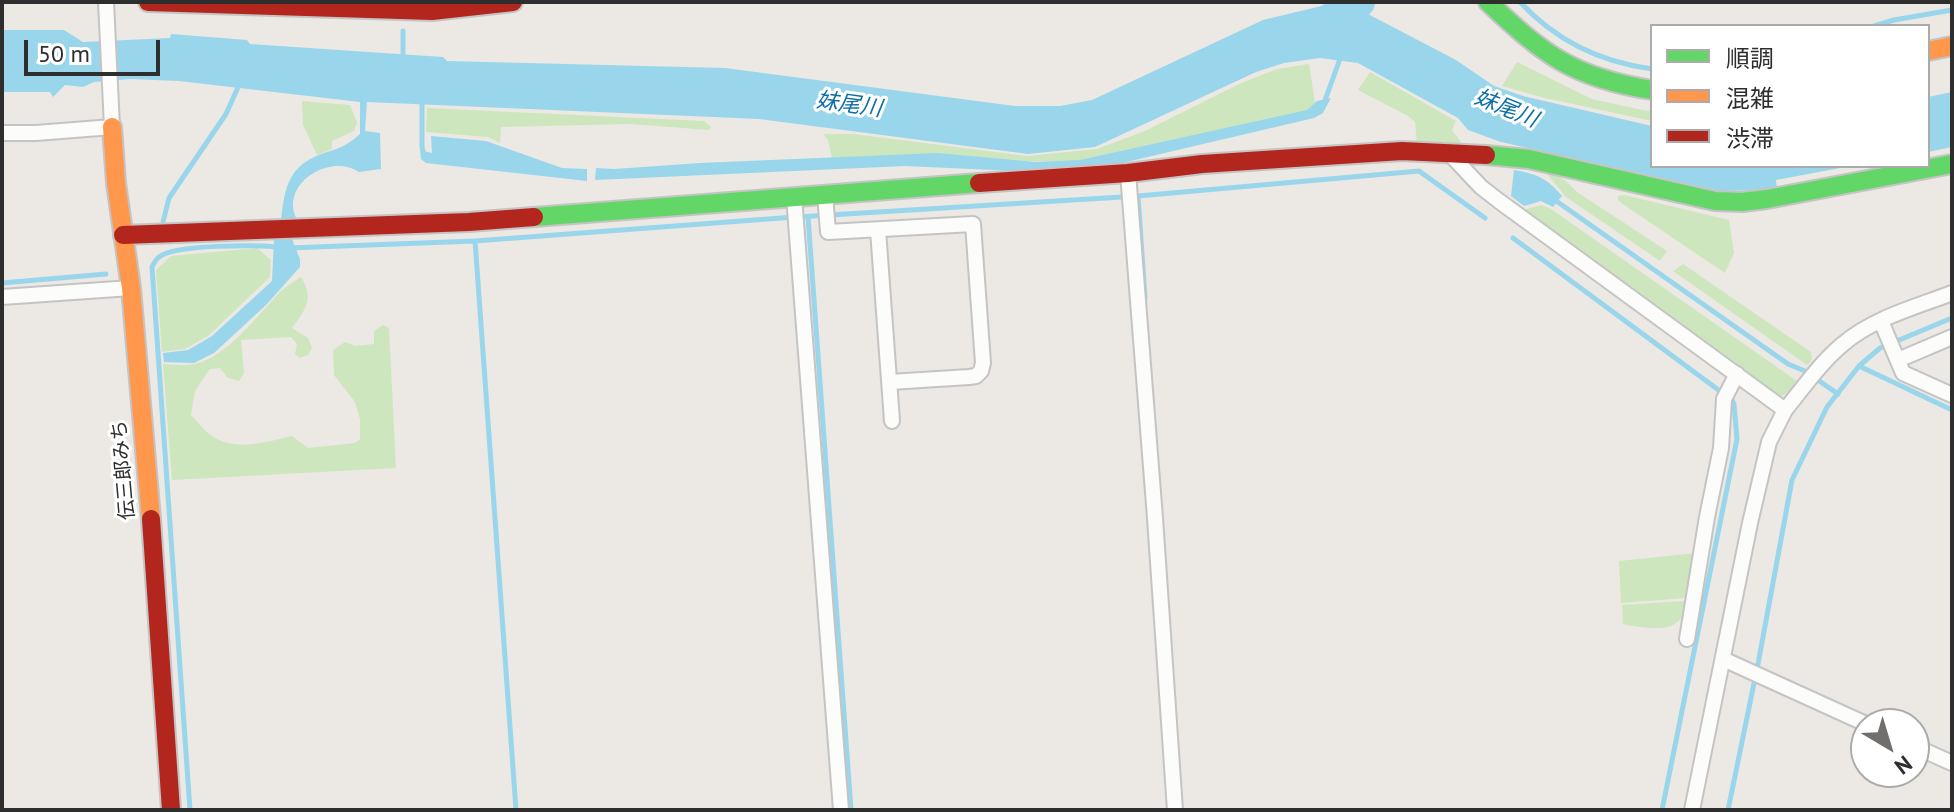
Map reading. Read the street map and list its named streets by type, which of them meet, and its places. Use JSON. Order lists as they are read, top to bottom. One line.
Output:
{"streets":{"street":["伝三郎みち"]},"water":["妹尾川"],"legend":["順調","混雑","渋滞"],"scale_bar":"50 m","north":"bottom right"}
